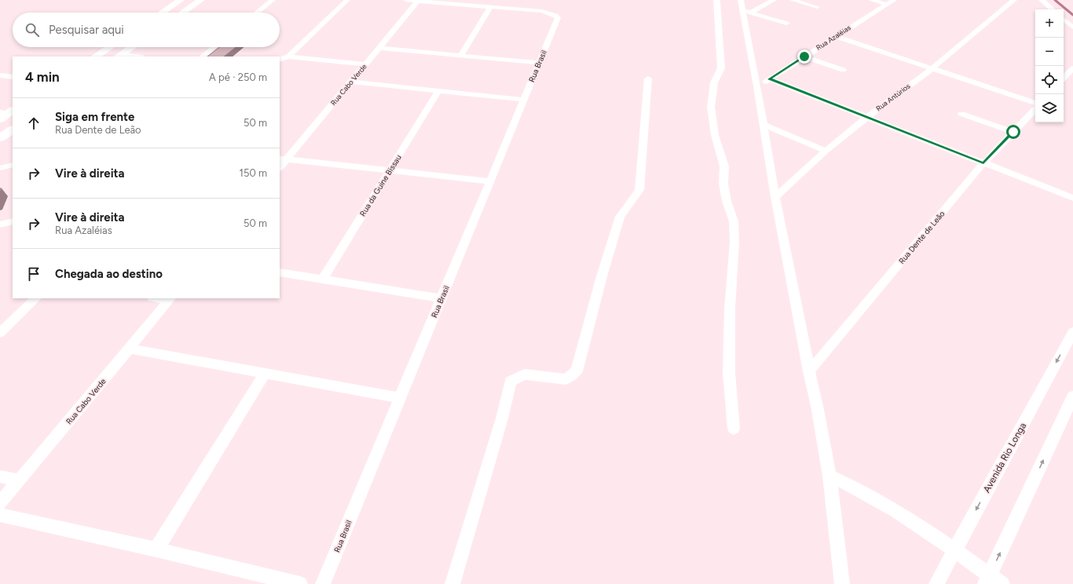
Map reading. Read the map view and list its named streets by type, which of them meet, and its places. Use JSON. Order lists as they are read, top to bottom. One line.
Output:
{"streets":{"street":["Rua Azaléias","Rua Brasil","Rua Cabo Verde","Rua Antúrios","Rua da Guine Bissau","Rua Dente de Leão","Avenida Rio Longa"]},"page":{"map_buttons":["+","−"],"search":"Pesquisar aqui","heading":["4 min","A pé · 250 m"],"list":[["Siga em frente","Rua Dente de Leão","50 m"],["Vire à direita","150 m"],["Vire à direita","Rua Azaléias","50 m"],"Chegada ao destino"]}}
